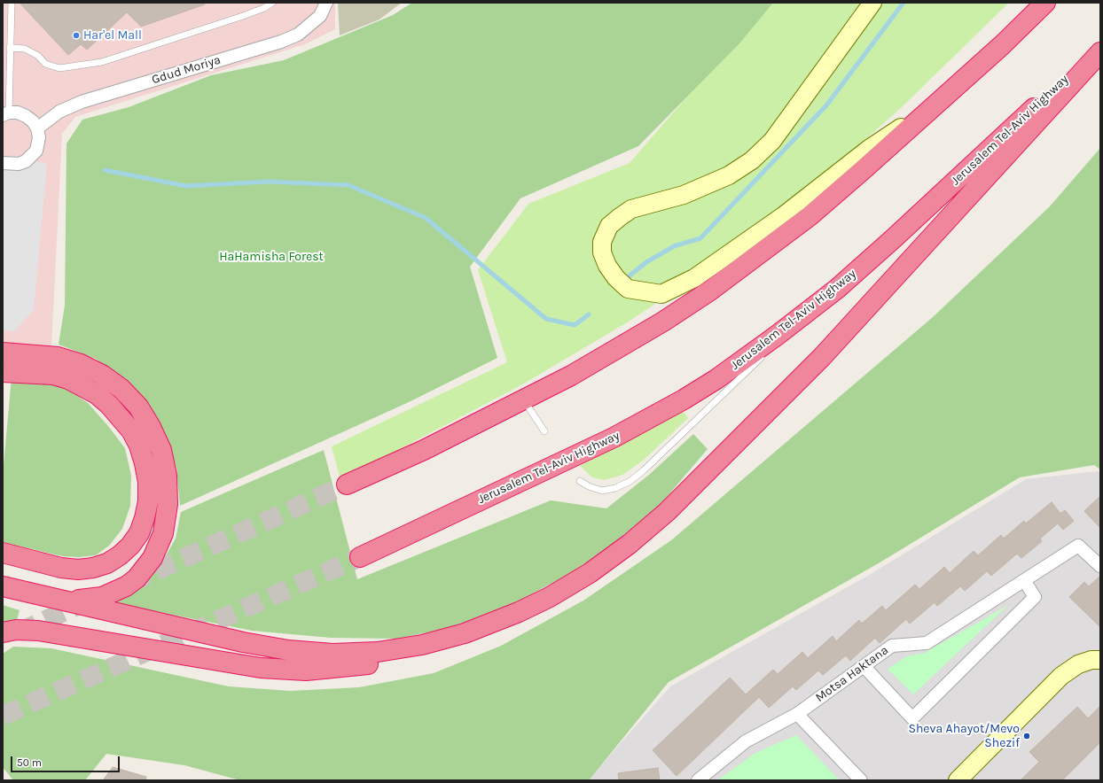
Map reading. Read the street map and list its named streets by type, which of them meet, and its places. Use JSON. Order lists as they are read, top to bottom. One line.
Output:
{"streets":{"highway":["Jerusalem Tel-Aviv Highway"],"street":["Gdud Moriya","Motsa Haktana"]},"parks":["HaHamisha Forest"],"places":["Har'el Mall","Sheva Ahayot/Mevo Shezif"],"scale_bar":"50 m"}
